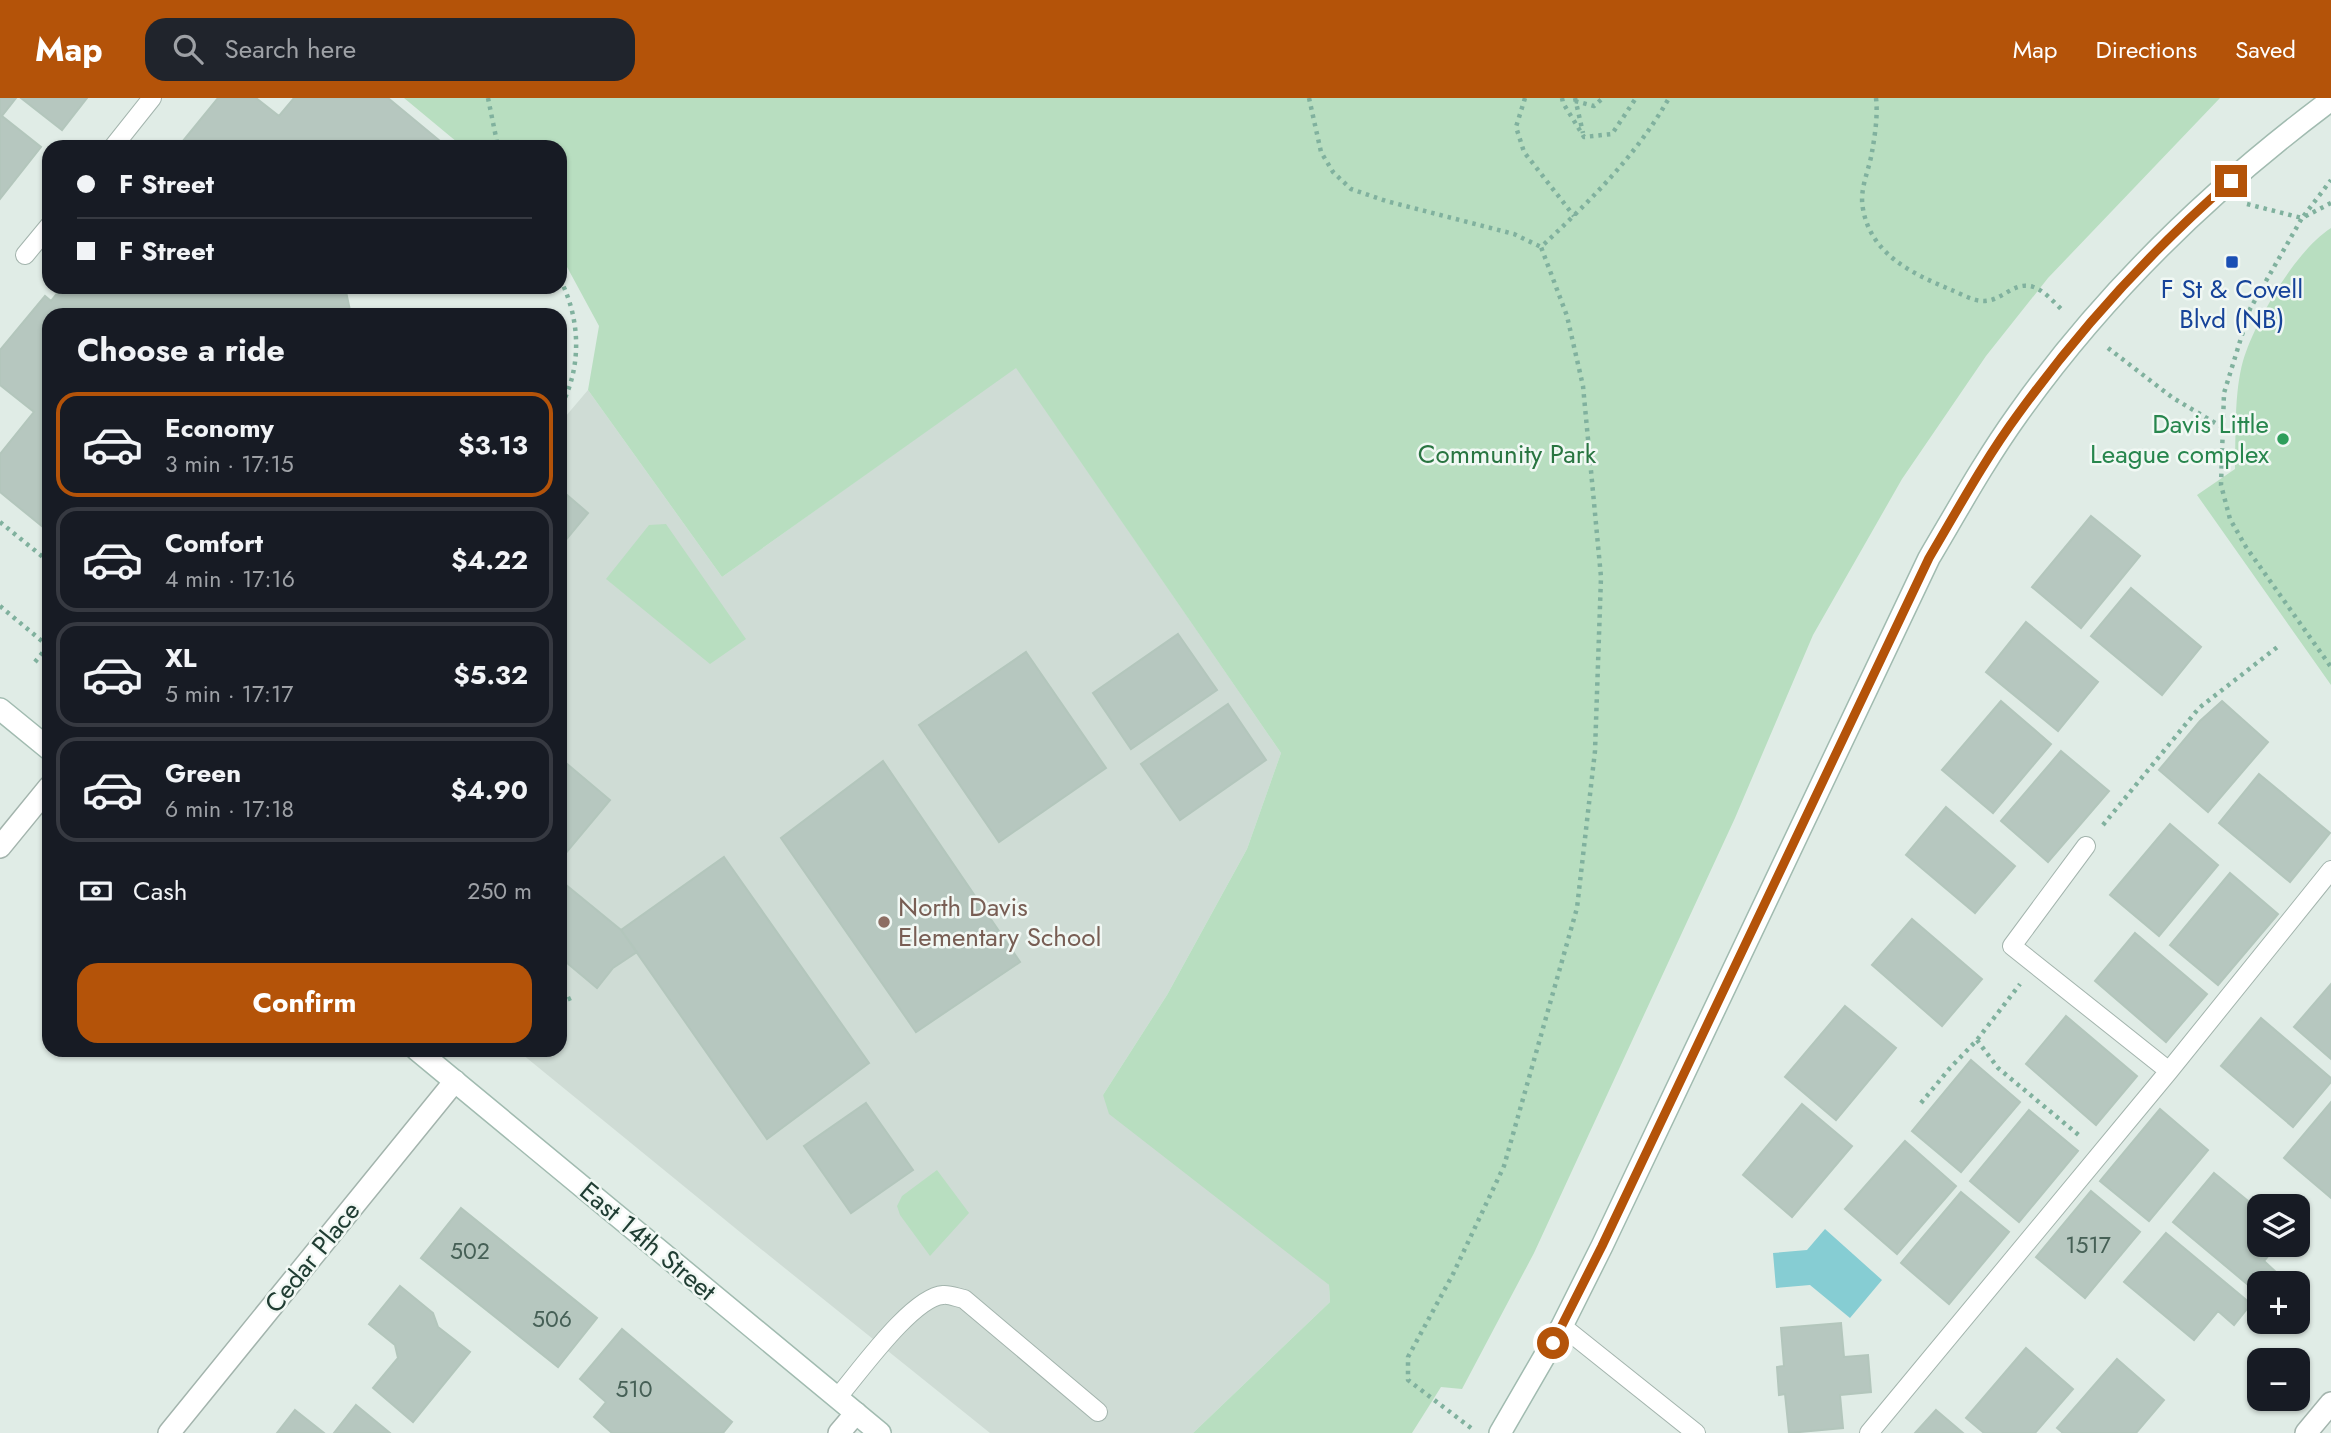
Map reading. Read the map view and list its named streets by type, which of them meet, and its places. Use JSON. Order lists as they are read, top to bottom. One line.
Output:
{"streets":{"street":["East 14th Street","Cedar Place"]},"crossings":[["East 14th Street","Cedar Place"]],"parks":["Community Park"],"places":{"transit":["F St & Covell Blvd (NB)"],"other":["Davis Little League complex","North Davis Elementary School"]},"house_numbers":["1517","502","506","510"],"page":{"header":"Map","search":"Search here","nav":["Map","Directions","Saved"],"banner":["F Street","F Street"],"heading":"Choose a ride","list":[{"name":"Economy","note":"3 min · 17:15","value":"$3.13"},{"name":"Comfort","note":"4 min · 17:16","value":"$4.22"},{"name":"XL","note":"5 min · 17:17","value":"$5.32"},{"name":"Green","note":"6 min · 17:18","value":"$4.90"}],"pay":["Cash","250 m"],"buttons":"Confirm","map_buttons":["+","−"]}}
